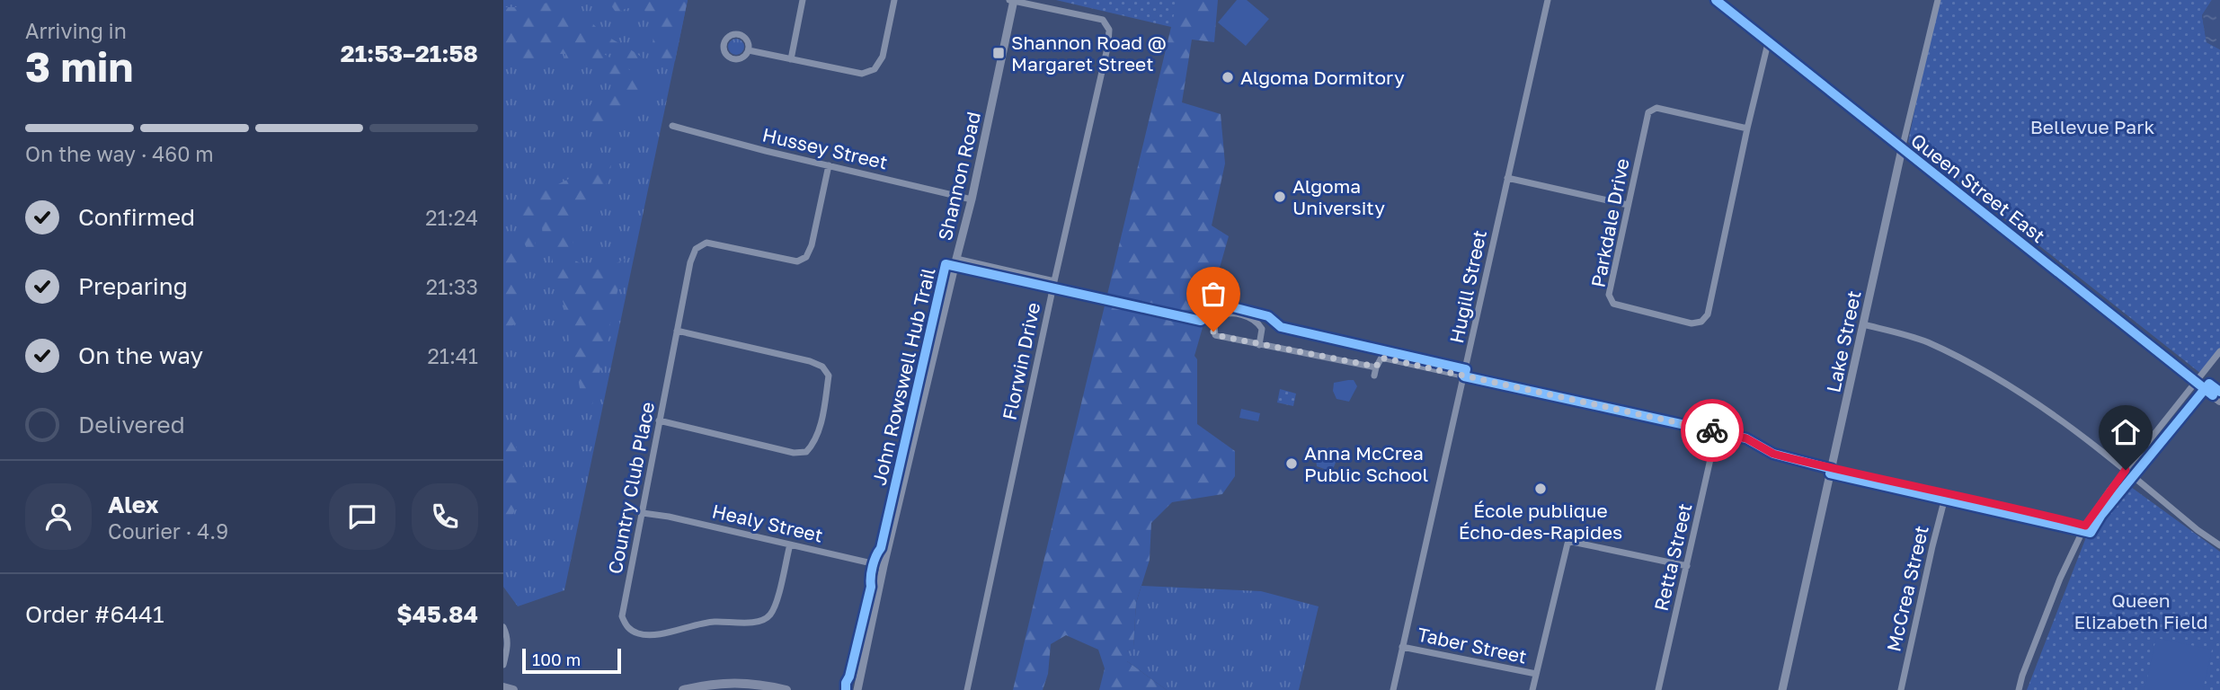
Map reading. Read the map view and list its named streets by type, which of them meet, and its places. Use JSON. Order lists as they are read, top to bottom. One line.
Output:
{"streets":{"main road":["Queen Street East"],"street":["Hussey Street","Shannon Road","Parkdale Drive","Hugill Street","Lake Street","Florwin Drive","Country Club Place","Healy Street","Retta Street","McCrea Street","Taber Street"],"cycle path":["John Rowswell Hub Trail"]},"crossings":[["Hussey Street","Shannon Road"],["Hussey Street","Country Club Place"],["Shannon Road","Florwin Drive"],["Shannon Road","Healy Street"],["Queen Street East","Parkdale Drive"],["Queen Street East","Lake Street"],["Hugill Street","Taber Street"],["Country Club Place","Healy Street"]],"parks":["Bellevue Park","Queen Elizabeth Field"],"places":{"transit":["Shannon Road @ Margaret Street"],"other":["Algoma Dormitory","Algoma University","Anna McCrea Public School","École publique Écho-des-Rapides"]},"scale_bar":"100 m","page":{"heading":["3 min","Arriving in","21:53–21:58"],"panel":["Alex","Courier · 4.9","Order #6441","$45.84"],"bar":"On the way · 460 m","list":[["Confirmed","21:24"],["Preparing","21:33"],["On the way","21:41"],"Delivered"],"scale":"100 m"}}
